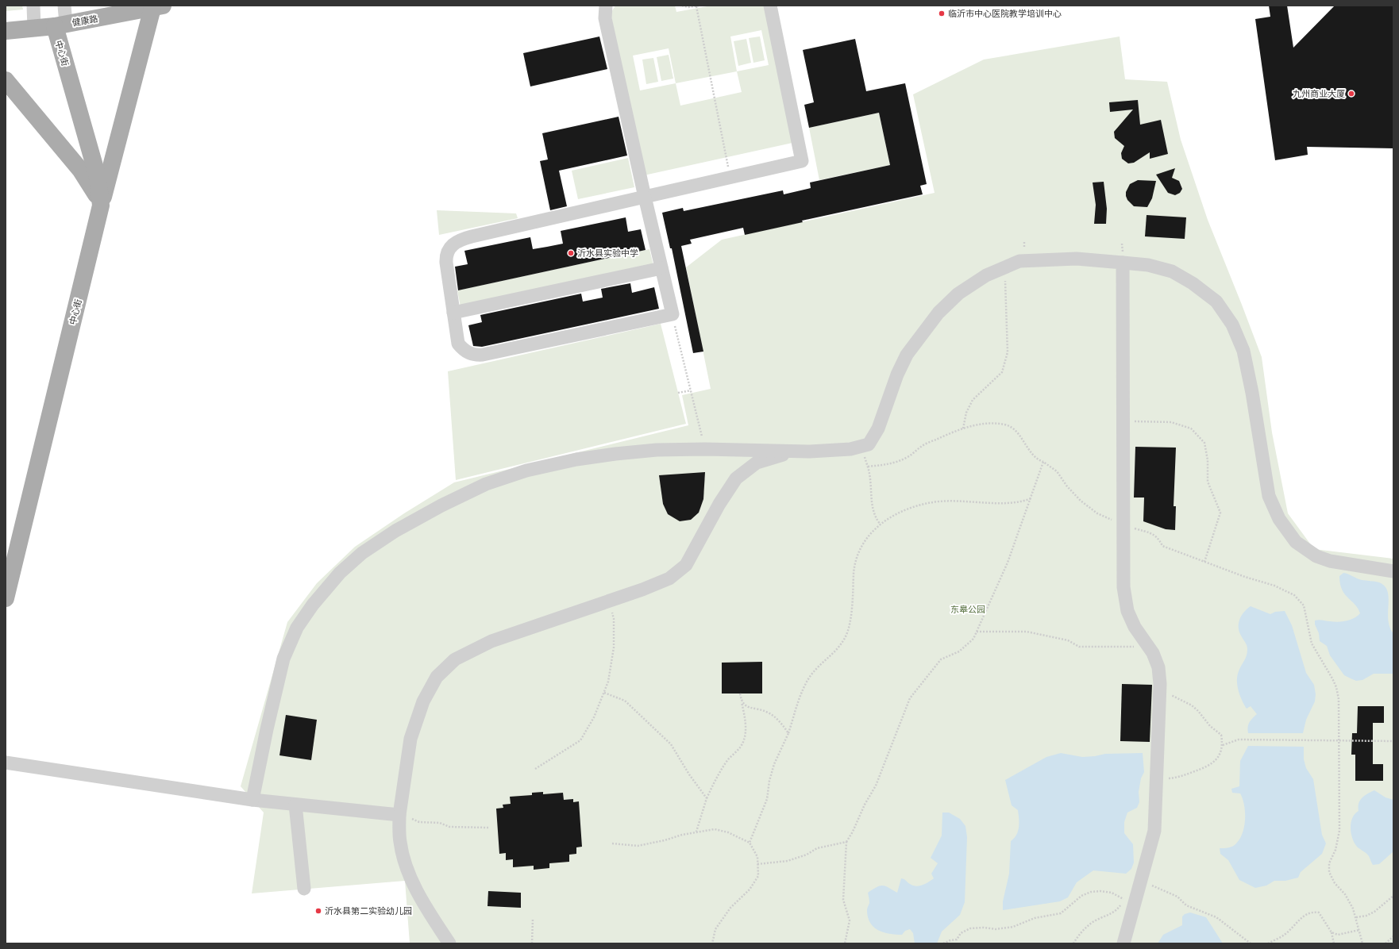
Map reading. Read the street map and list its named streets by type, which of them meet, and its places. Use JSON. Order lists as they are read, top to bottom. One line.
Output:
{"streets":{"main road":["健康路","中心街"]},"crossings":[["健康路","中心街"]],"parks":["东皋公园"],"places":["临沂市中心医院教学培训中心","九州商业大厦","沂水县实验中学","沂水县第二实验幼儿园"]}
